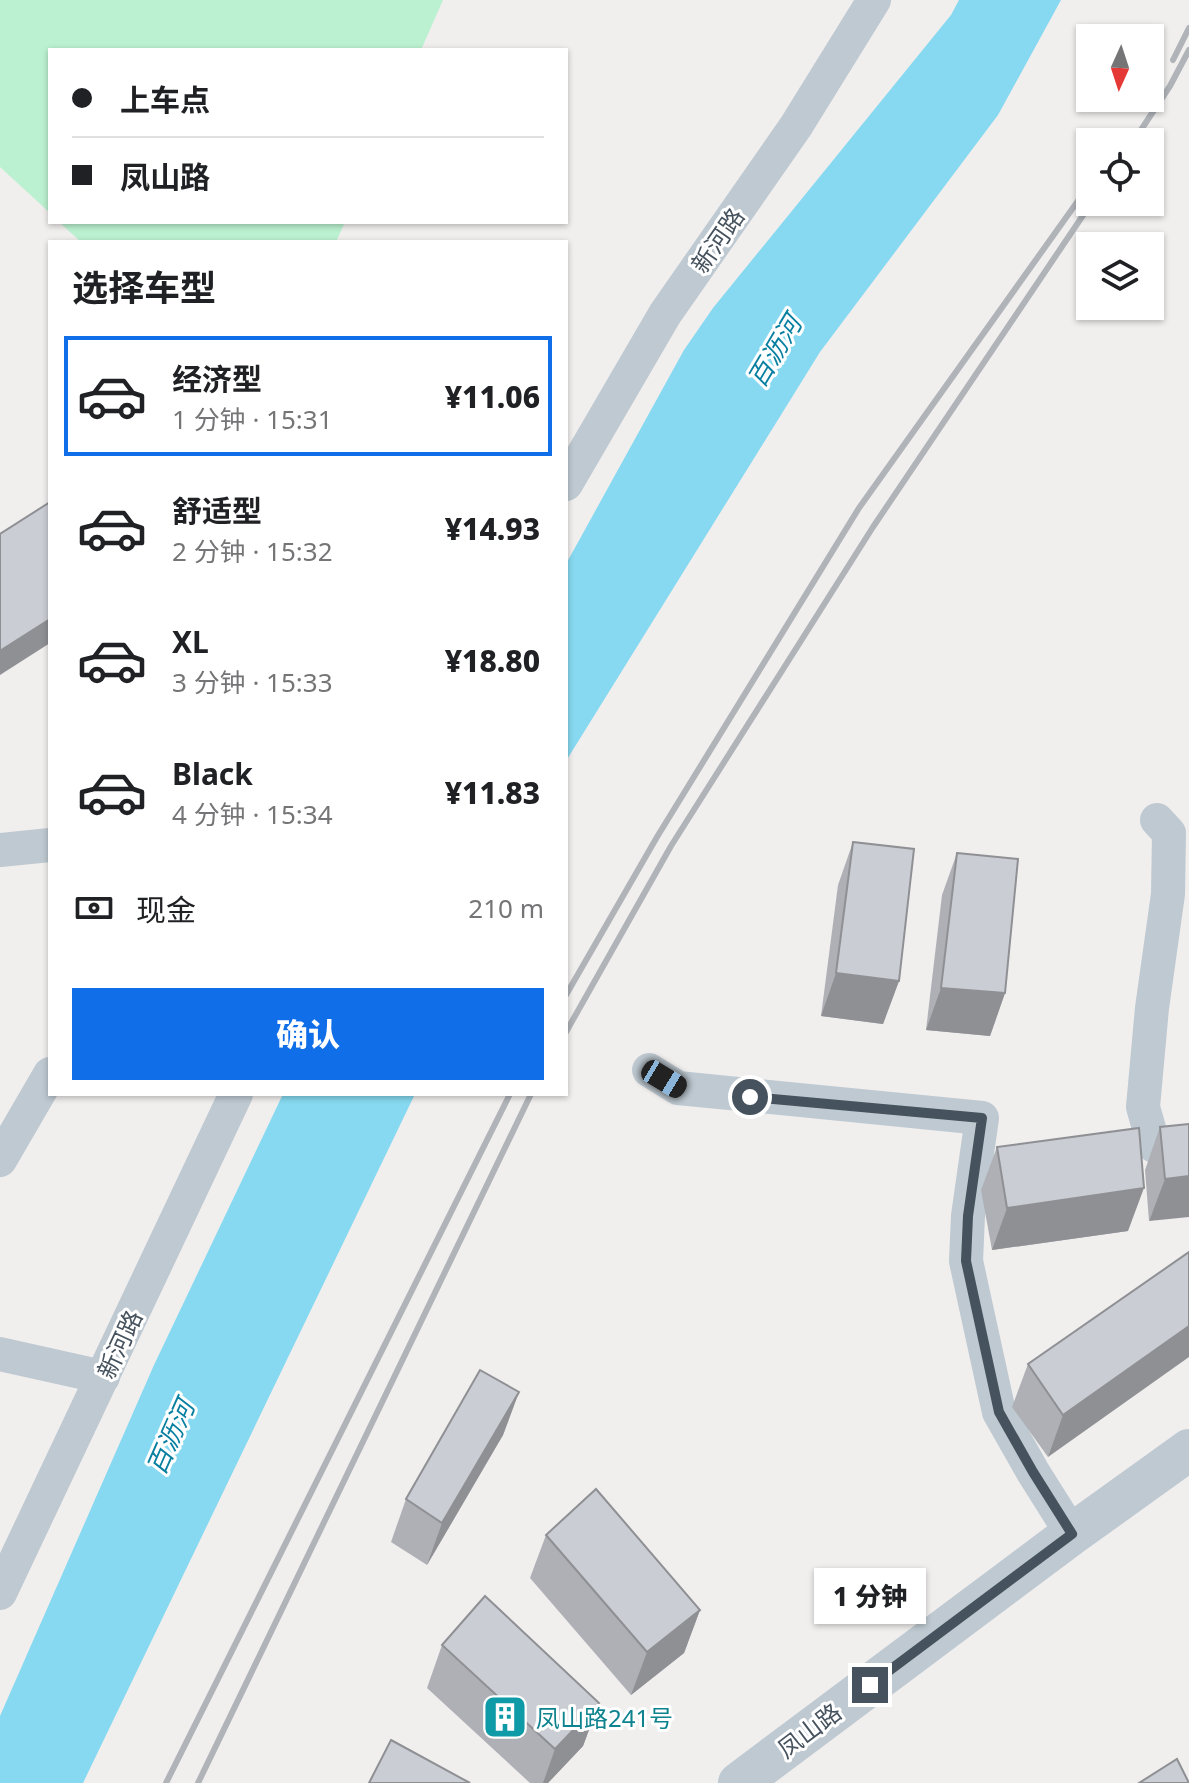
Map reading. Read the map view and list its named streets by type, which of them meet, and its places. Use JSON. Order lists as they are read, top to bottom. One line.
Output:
{"streets":{"street":["新河路","凤山路"]},"water":["百沥河"],"places":{"building":["凤山路241号"]},"north":"bottom","page":{"banner":["上车点","凤山路"],"heading":"选择车型","list":[{"name":"经济型","note":"1 分钟 · 15:31","value":"¥11.06"},{"name":"舒适型","note":"2 分钟 · 15:32","value":"¥14.93"},{"name":"XL","note":"3 分钟 · 15:33","value":"¥18.80"},{"name":"Black","note":"4 分钟 · 15:34","value":"¥11.83"}],"pay":["现金","210 m"],"buttons":"确认","bubble":"1 分钟"}}
